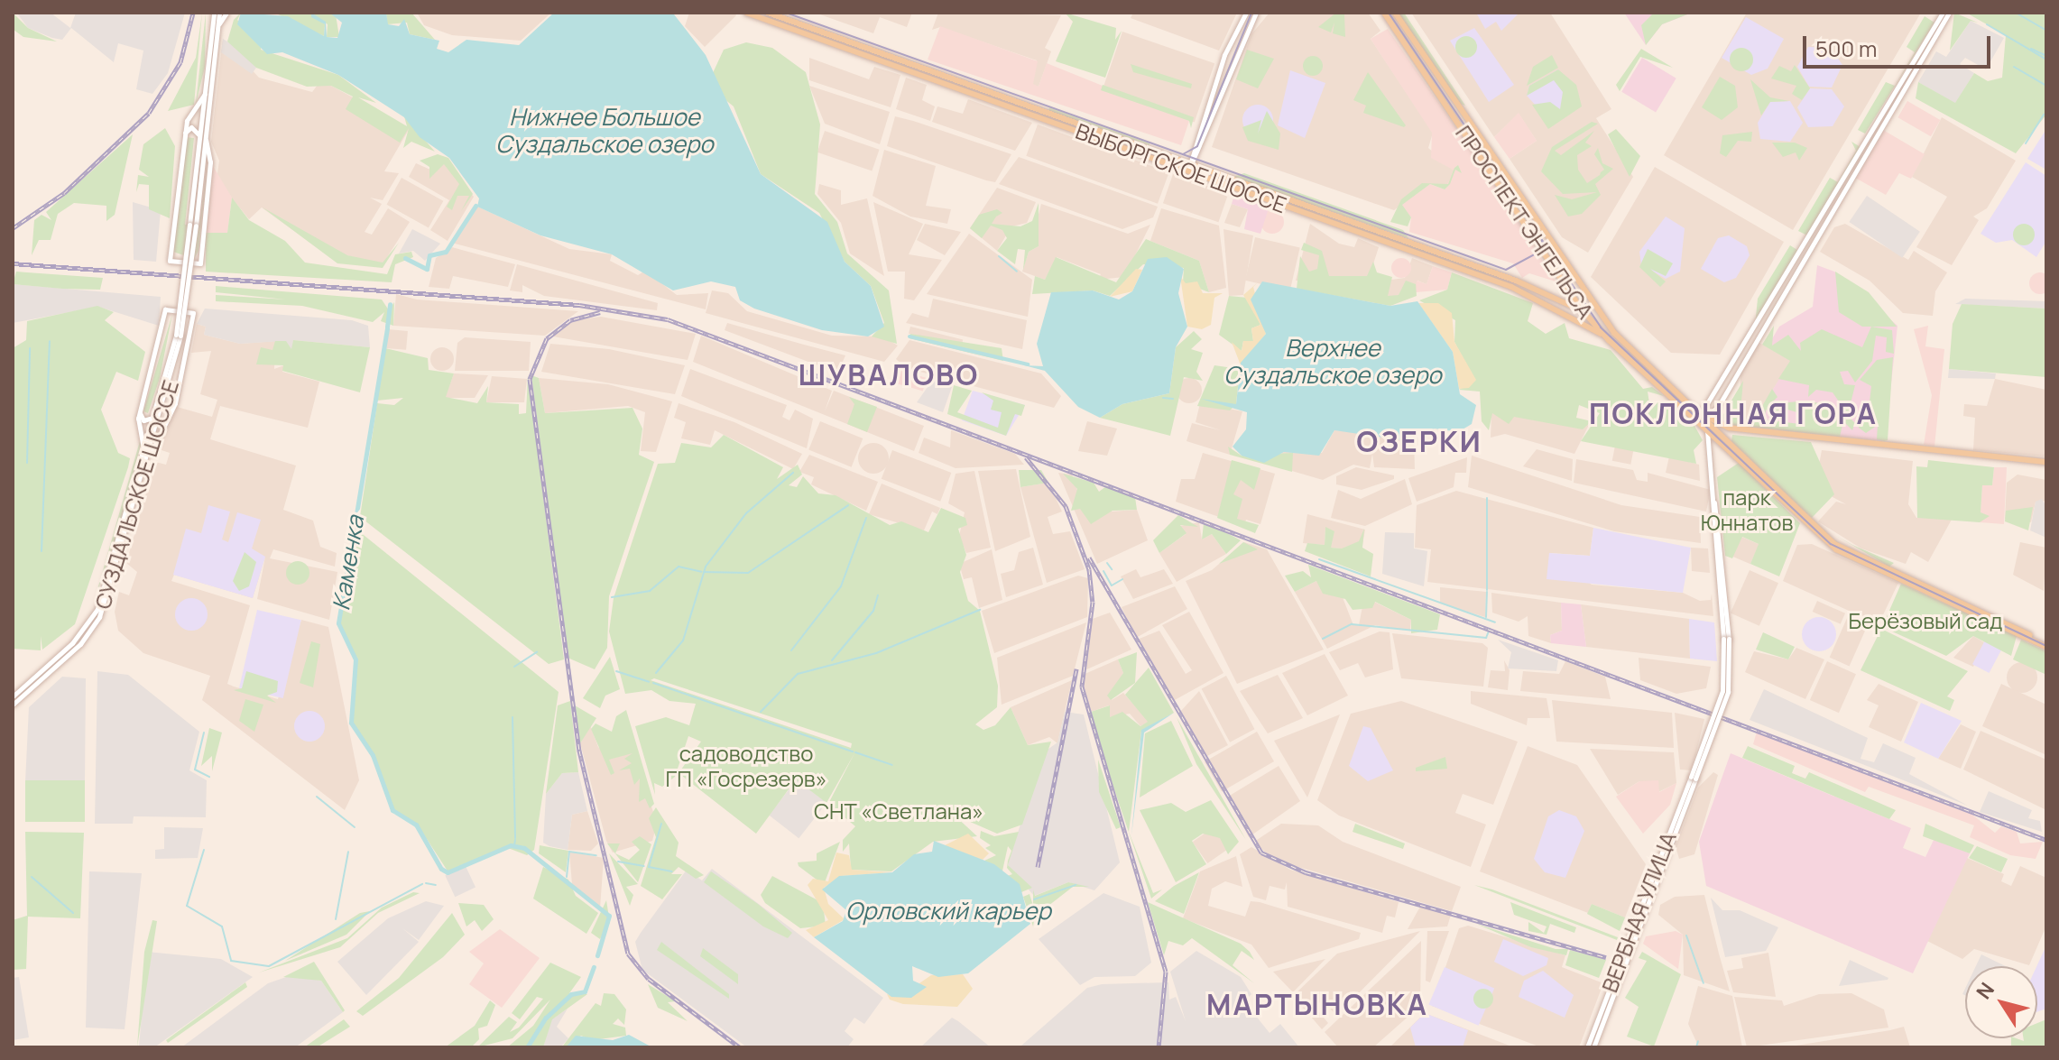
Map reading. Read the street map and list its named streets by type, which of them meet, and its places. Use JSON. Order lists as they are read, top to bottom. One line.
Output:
{"streets":{"main road":["ВЫБОРГСКОЕ ШОССЕ","ПРОСПЕКТ ЭНГЕЛЬСА","СУЗДАЛЬСКОЕ ШОССЕ","ВЕРБНАЯ УЛИЦА"]},"crossings":[["ВЫБОРГСКОЕ ШОССЕ","ПРОСПЕКТ ЭНГЕЛЬСА"]],"districts":["ШУВАЛОВО","ПОКЛОННАЯ ГОРА","ОЗЕРКИ","МАРТЫНОВКА"],"water":["Нижнее Большое Суздальское озеро","Верхнее Суздальское озеро","Каменка","Орловский карьер"],"parks":["парк Юннатов","Берёзовый сад","садоводство ГП «Госрезерв»","СНТ «Светлана»"],"scale_bar":"500 m","north":"top left"}
